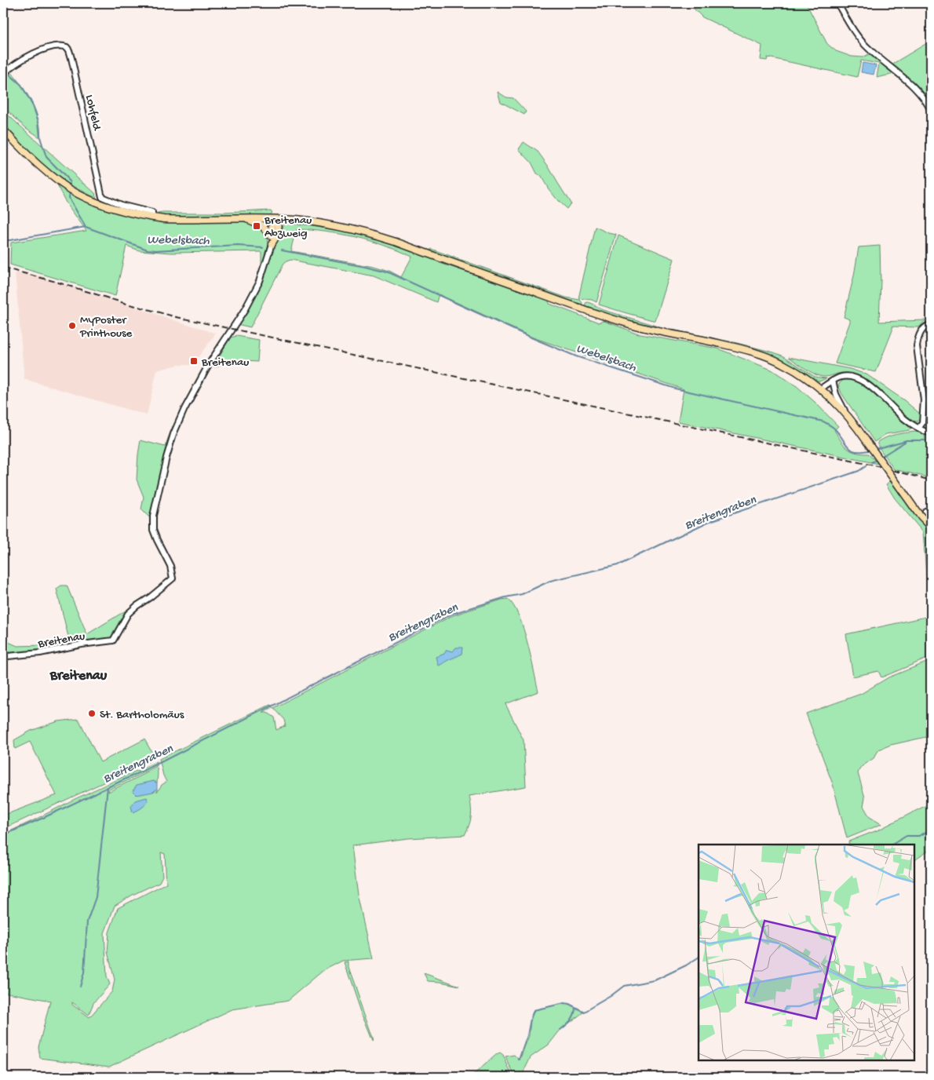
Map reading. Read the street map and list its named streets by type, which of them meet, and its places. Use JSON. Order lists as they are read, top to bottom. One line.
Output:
{"streets":{"street":["Lohfeld","Breitenau"]},"districts":["Breitenau"],"water":["Webelsbach","Breitengraben"],"places":{"transit":["Breitenau Abzweig","Breitenau"],"other":["MyPoster Printhouse","St. Bartholomäus"]}}
